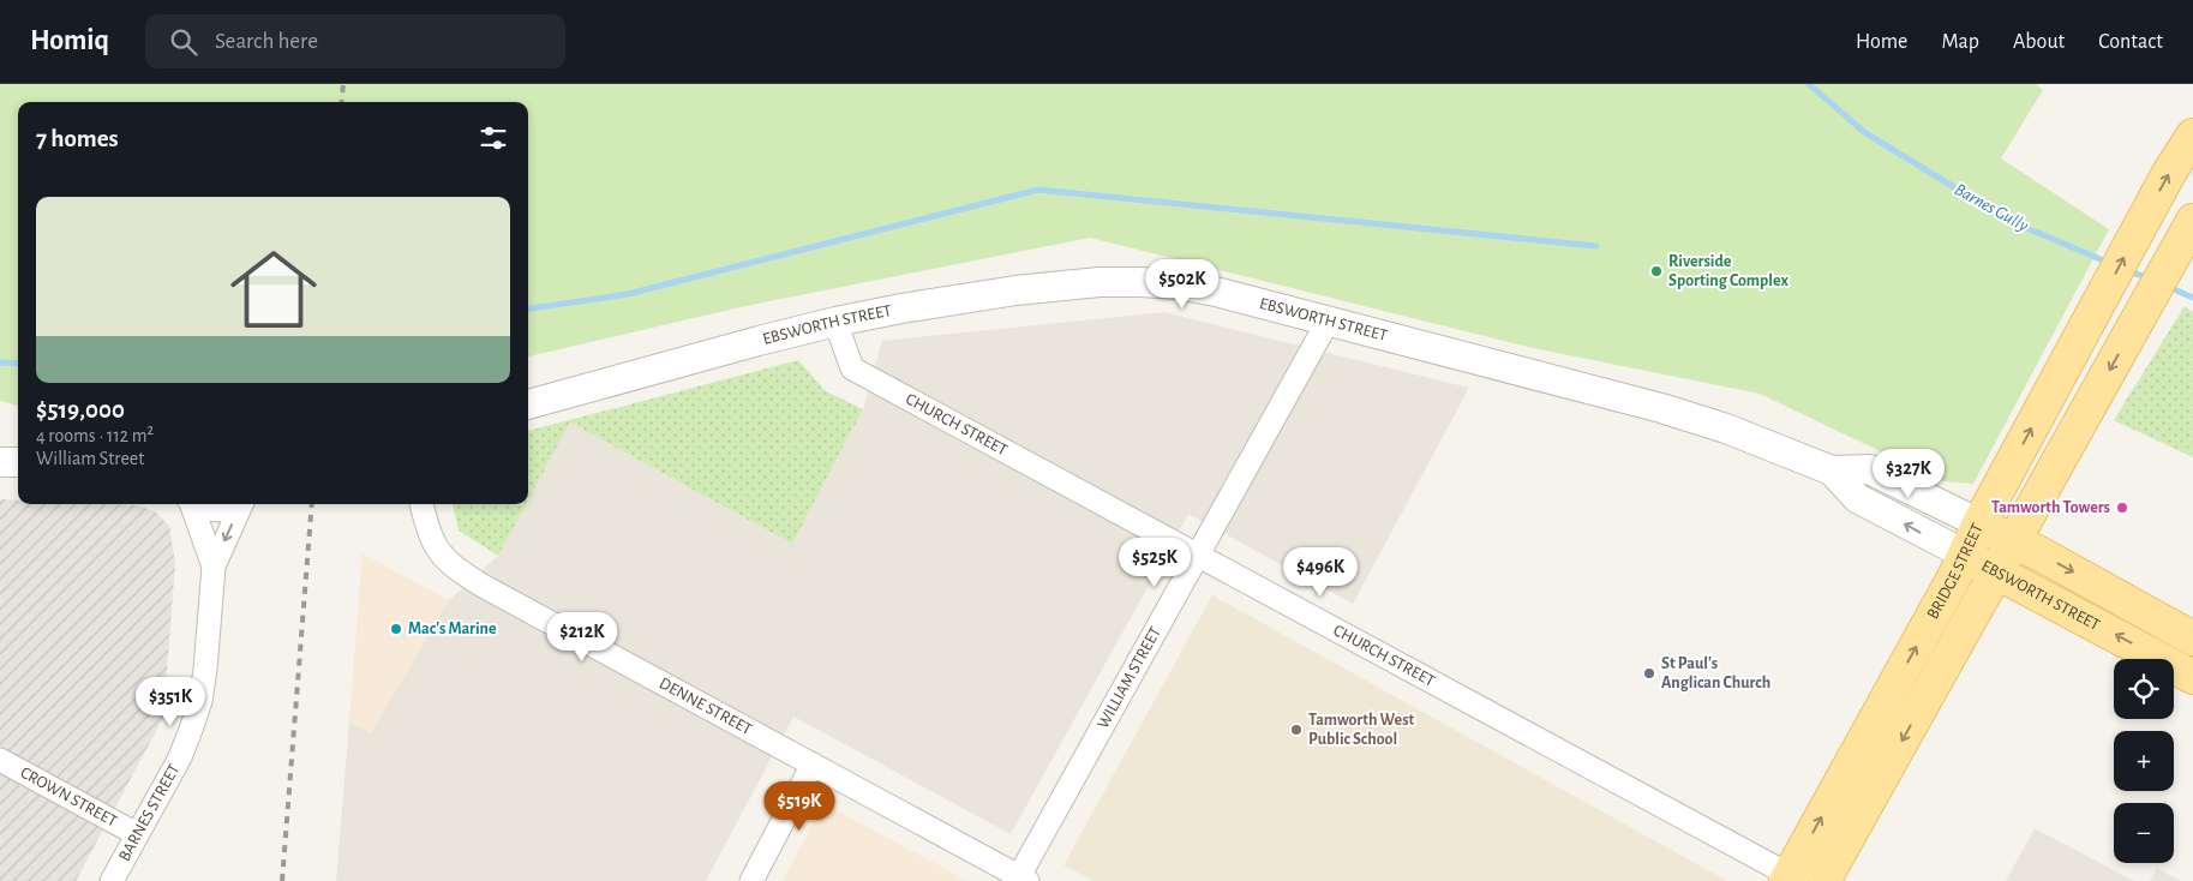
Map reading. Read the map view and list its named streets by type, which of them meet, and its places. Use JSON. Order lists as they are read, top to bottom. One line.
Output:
{"streets":{"main road":["EBSWORTH STREET","BRIDGE STREET"],"street":["CHURCH STREET","WILLIAM STREET","DENNE STREET","CROWN STREET","BARNES STREET"]},"crossings":[["EBSWORTH STREET","CHURCH STREET"],["EBSWORTH STREET","BRIDGE STREET"],["EBSWORTH STREET","WILLIAM STREET"],["CHURCH STREET","BRIDGE STREET"],["CHURCH STREET","WILLIAM STREET"],["WILLIAM STREET","DENNE STREET"],["CROWN STREET","BARNES STREET"]],"water":["Barnes Gully"],"places":["Riverside Sporting Complex","Tamworth Towers","Mac's Marine","St Paul's Anglican Church","Tamworth West Public School"],"page":{"header":"Homiq","search":"Search here","nav":["Home","Map","About","Contact"],"heading":"7 homes","list":[{"name":"$519,000","note":"4 rooms · 112 m² · William Street"}],"price":["$502K","$327K","$525K","$496K","$212K","$351K","$519K"],"map_buttons":["+","−"]}}
